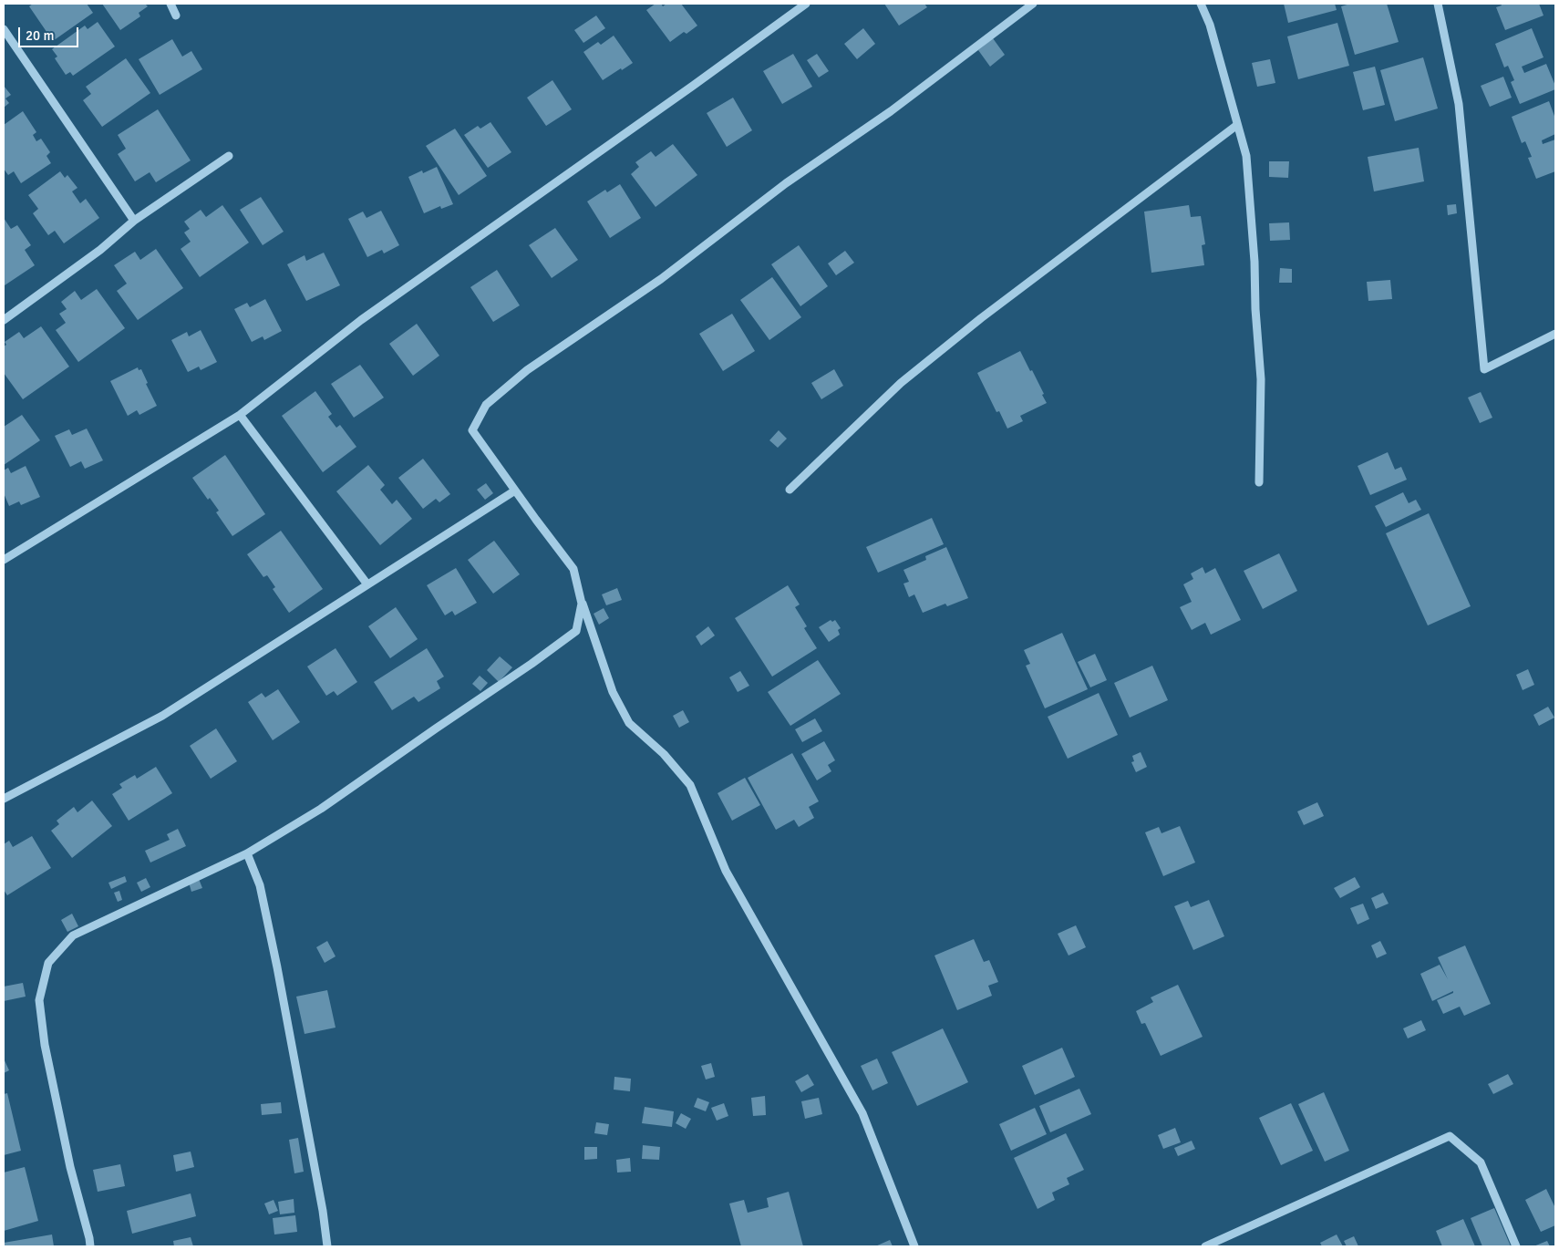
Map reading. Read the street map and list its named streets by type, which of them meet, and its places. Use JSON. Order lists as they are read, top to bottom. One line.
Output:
{"scale_bar":"20 m"}
